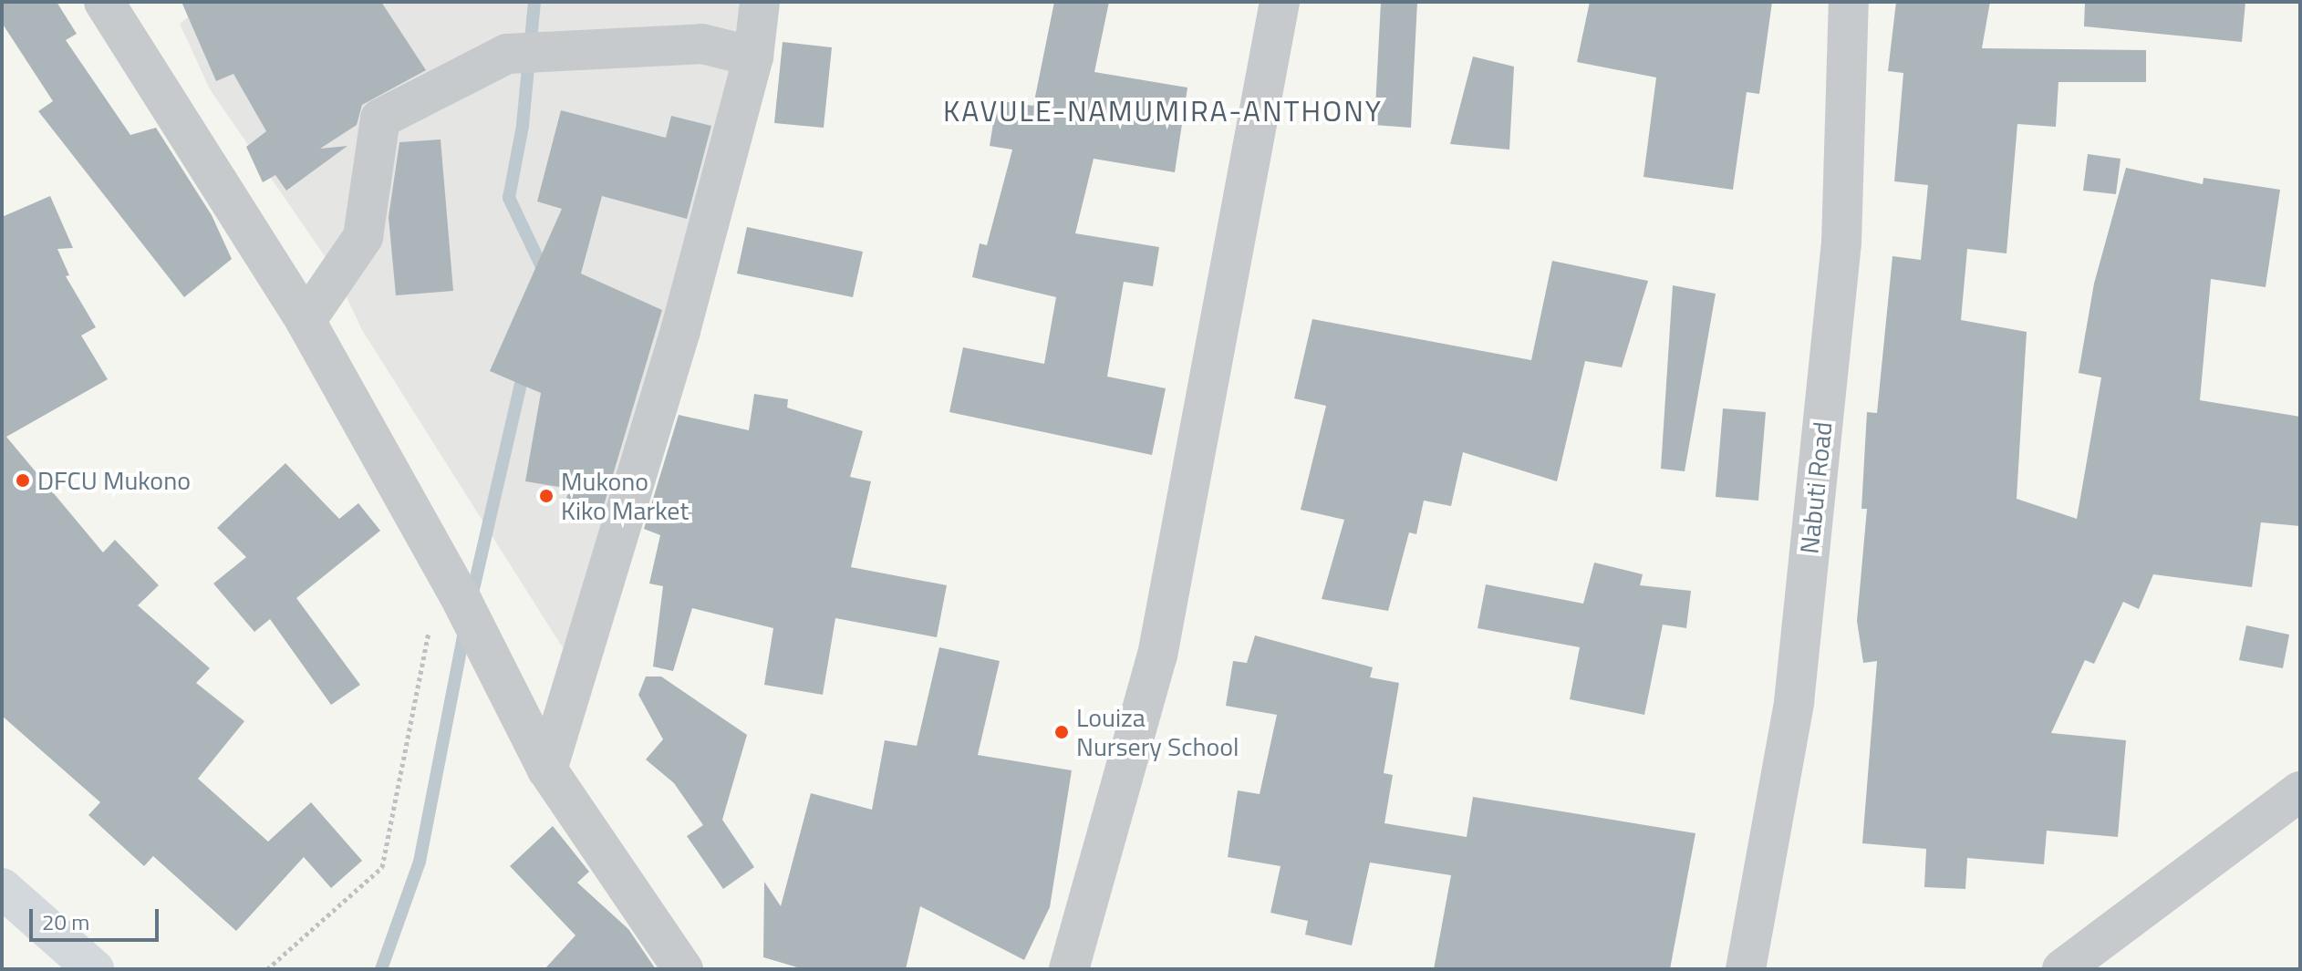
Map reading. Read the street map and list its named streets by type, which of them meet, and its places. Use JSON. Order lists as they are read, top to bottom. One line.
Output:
{"streets":{"street":["Nabuti Road"]},"districts":["KAVULE-NAMUMIRA-ANTHONY"],"places":["DFCU Mukono","Mukono Kiko Market","Louiza Nursery School"],"scale_bar":"20 m"}
